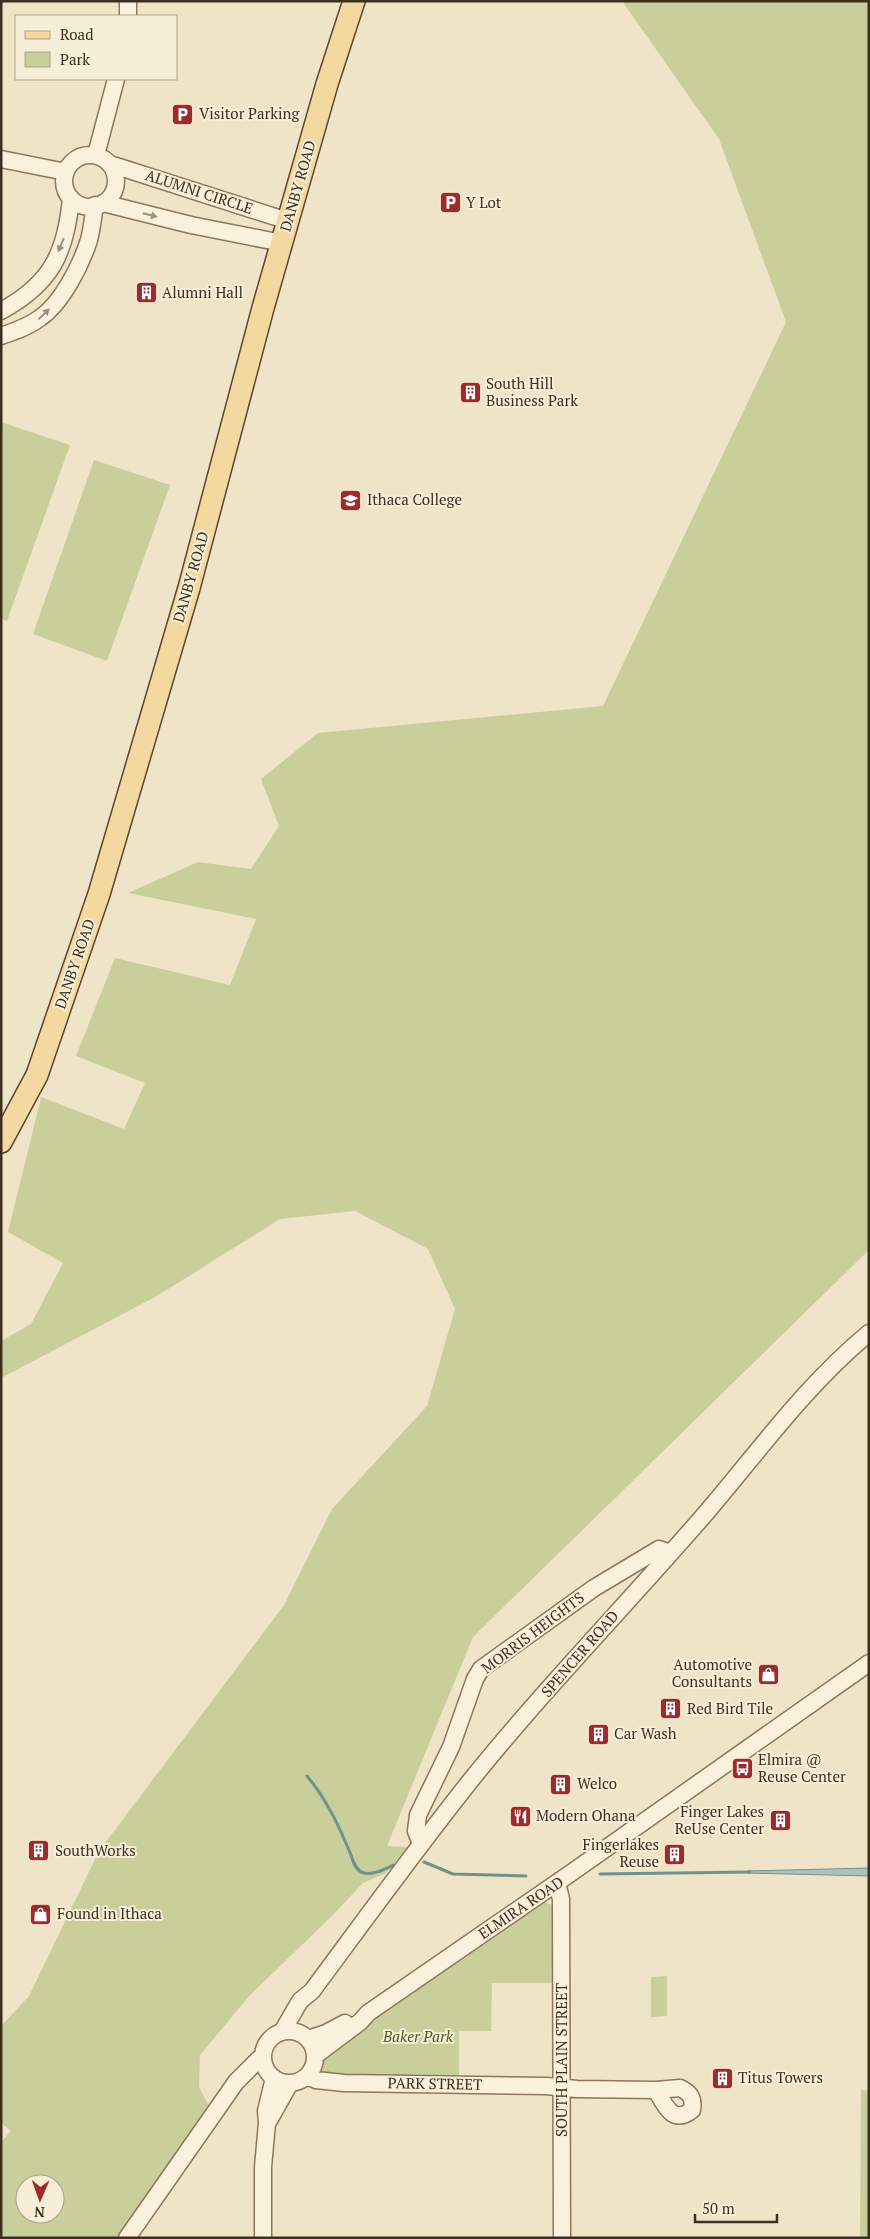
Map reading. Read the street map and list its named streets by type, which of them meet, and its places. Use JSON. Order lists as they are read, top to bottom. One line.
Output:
{"streets":{"main road":["DANBY ROAD"],"street":["ALUMNI CIRCLE","MORRIS HEIGHTS","SPENCER ROAD","ELMIRA ROAD","SOUTH PLAIN STREET","PARK STREET"]},"crossings":[["DANBY ROAD","ALUMNI CIRCLE"],["MORRIS HEIGHTS","SPENCER ROAD"],["SPENCER ROAD","ELMIRA ROAD"],["SPENCER ROAD","PARK STREET"],["ELMIRA ROAD","SOUTH PLAIN STREET"],["ELMIRA ROAD","PARK STREET"],["SOUTH PLAIN STREET","PARK STREET"]],"parks":["Baker Park"],"places":{"parking":["Visitor Parking","Y Lot"],"building":["Alumni Hall","South Hill Business Park","Red Bird Tile","Car Wash","Welco","Finger Lakes ReUse Center","SouthWorks","Fingerlakes Reuse","Titus Towers"],"school or university":["Ithaca College"],"shop":["Automotive Consultants","Found in Ithaca"],"bus stop":["Elmira @ Reuse Center"],"restaurant":["Modern Ohana"]},"legend":["Road","Park"],"scale_bar":"50 m","north":"bottom"}
